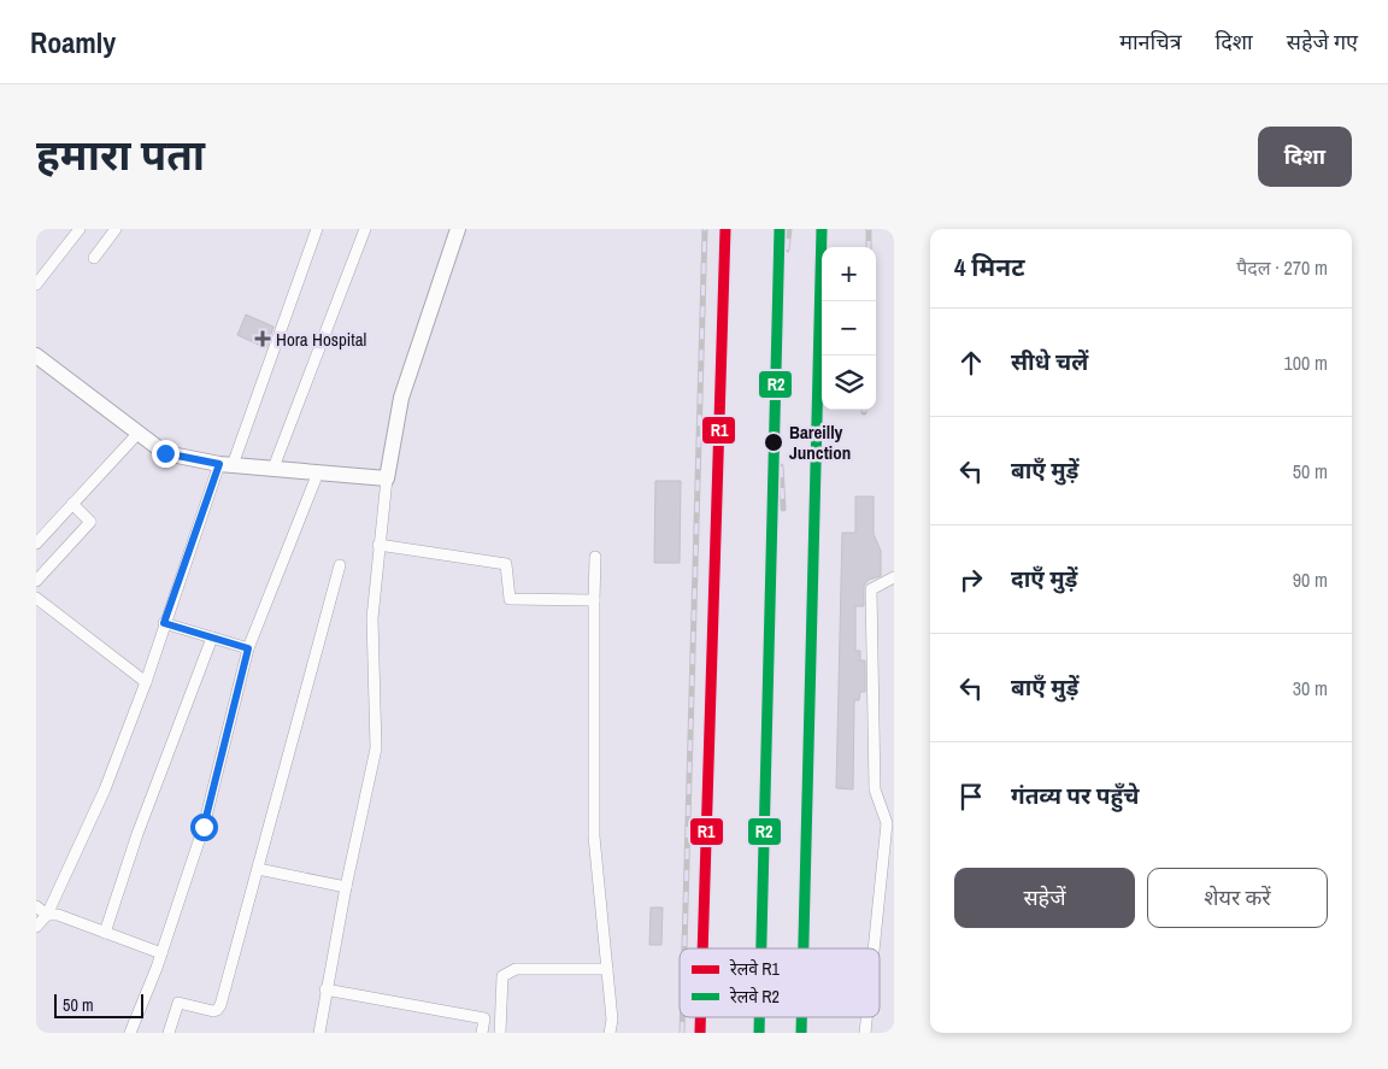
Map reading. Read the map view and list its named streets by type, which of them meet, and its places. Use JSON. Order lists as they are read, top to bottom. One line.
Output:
{"places":{"health":["Hora Hospital"],"other":["Bareilly Junction"]},"lines":["rail line R1","rail line R2"],"legend":["रेलवे R1","रेलवे R2"],"scale_bar":"50 m","page":{"header":"Roamly","nav":["मानचित्र","दिशा","सहेजे गए"],"title":"हमारा पता","buttons":["दिशा",["सहेजें","शेयर करें"]],"heading":["4 मिनट","पैदल · 270 m"],"map_buttons":["+","−"],"list":[["सीधे चलें","100 m"],["बाएँ मुड़ें","50 m"],["दाएँ मुड़ें","90 m"],["बाएँ मुड़ें","30 m"],"गंतव्य पर पहुँचे"],"scale":"50 m"}}
